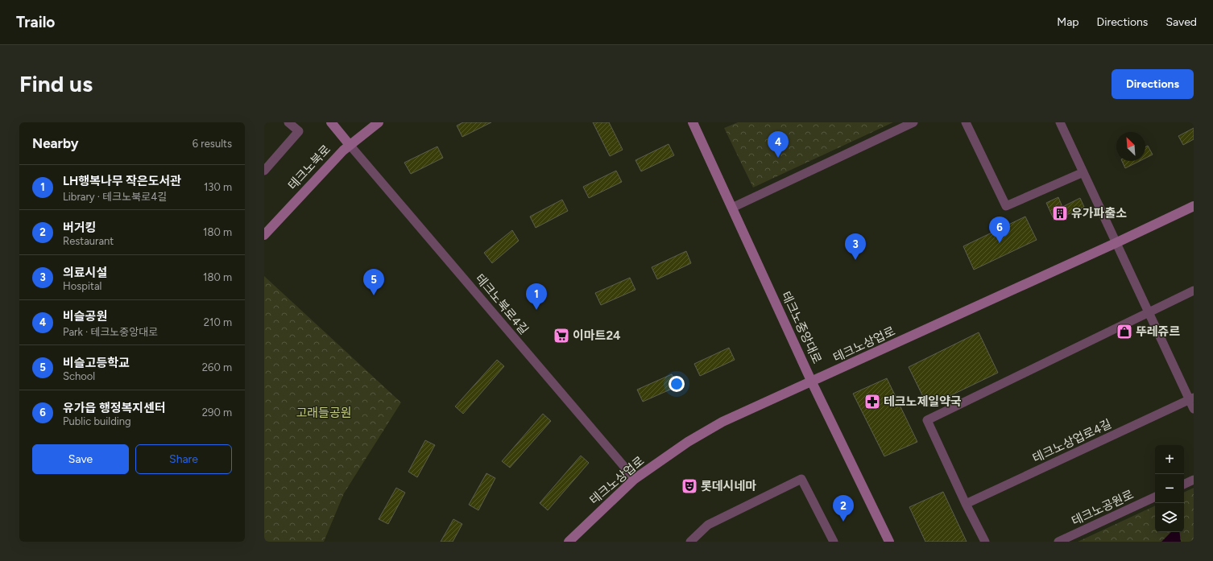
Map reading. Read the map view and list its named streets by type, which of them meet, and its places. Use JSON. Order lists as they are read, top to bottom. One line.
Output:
{"streets":{"street":["테크노북로","테크노북로4길","테크노중앙대로","테크노상업로","테크노상업로4길","테크노공원로"]},"crossings":[["테크노북로","테크노북로4길"],["테크노북로4길","테크노상업로"],["테크노중앙대로","테크노상업로"]],"parks":["고래들공원"],"places":{"building":["유가파출소"],"shop":["뚜레쥬르"],"supermarket":["이마트24"],"pharmacy":["테크노제일약국"],"theatre":["롯데시네마"]},"north":"top left","page":{"header":"Trailo","nav":["Map","Directions","Saved"],"buttons":["Directions",["Save","Share"]],"title":"Find us","heading":["Nearby","6 results"],"pins":["4","6","3","5","1","2"],"list":[{"mark":"1","name":"LH행복나무 작은도서관","note":"Library · 테크노북로4길","value":"130 m"},{"mark":"2","name":"버거킹","note":"Restaurant","value":"180 m"},{"mark":"3","name":"의료시설","note":"Hospital","value":"180 m"},{"mark":"4","name":"비슬공원","note":"Park · 테크노중앙대로","value":"210 m"},{"mark":"5","name":"비슬고등학교","note":"School","value":"260 m"},{"mark":"6","name":"유가읍 행정복지센터","note":"Public building","value":"290 m"}],"map_buttons":["+","−"]}}
